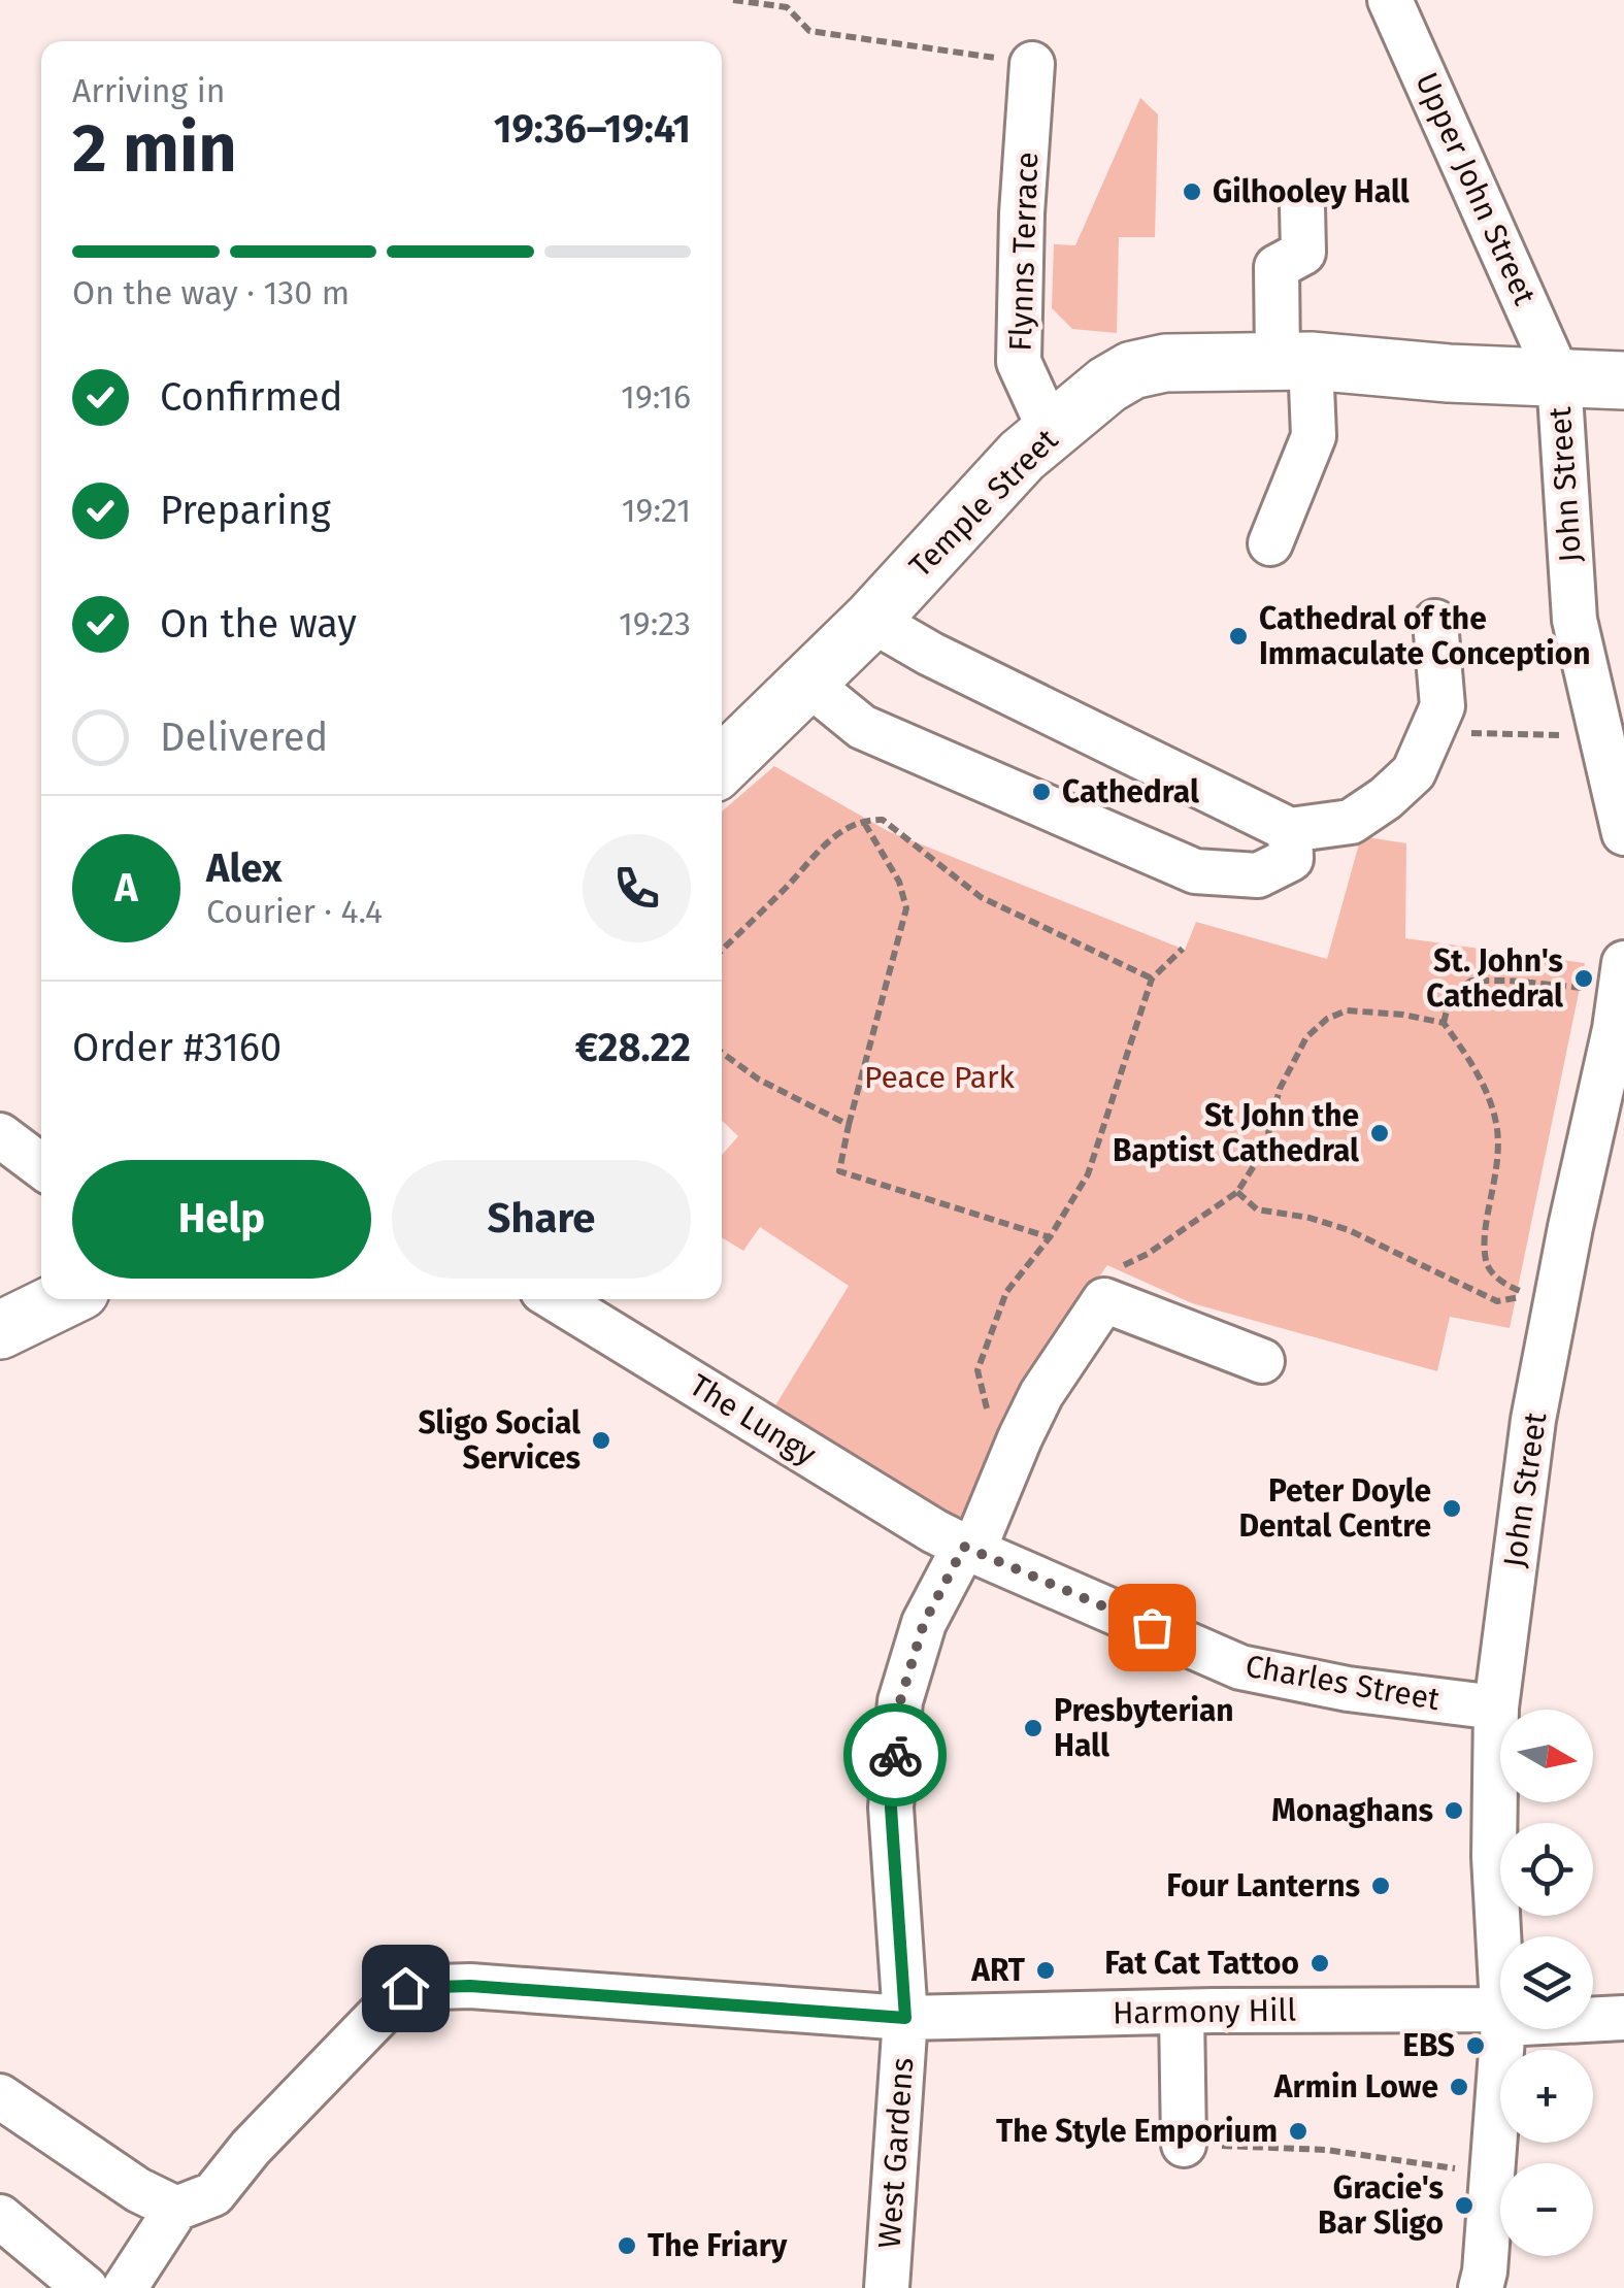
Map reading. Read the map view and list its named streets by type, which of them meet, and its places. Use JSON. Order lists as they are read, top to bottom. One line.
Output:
{"streets":{"main road":["Temple Street"],"street":["Upper John Street","Flynns Terrace","John Street","The Lungy","Charles Street","Harmony Hill","West Gardens"]},"crossings":[["Upper John Street","John Street"],["Upper John Street","Temple Street"],["Flynns Terrace","Temple Street"],["John Street","Temple Street"],["John Street","Charles Street"],["The Lungy","Charles Street"],["The Lungy","West Gardens"],["Charles Street","West Gardens"],["Harmony Hill","West Gardens"]],"parks":["Peace Park"],"places":["Gilhooley Hall","Cathedral of the Immaculate Conception","Cathedral","St. John's Cathedral","St John the Baptist Cathedral","Sligo Social Services","Peter Doyle Dental Centre","Presbyterian Hall","Monaghans","Four Lanterns","Fat Cat Tattoo","ART","EBS","Armin Lowe","The Style Emporium","Gracie's Bar Sligo","The Friary"],"north":"right","page":{"heading":["2 min","Arriving in","19:36–19:41"],"panel":["Alex","Courier · 4.4","Order #3160","€28.22"],"bar":"On the way · 130 m","list":[["Confirmed","19:16"],["Preparing","19:21"],["On the way","19:23"],"Delivered"],"round":"A","buttons":["Help","Share"],"map_buttons":["+","−"]}}
